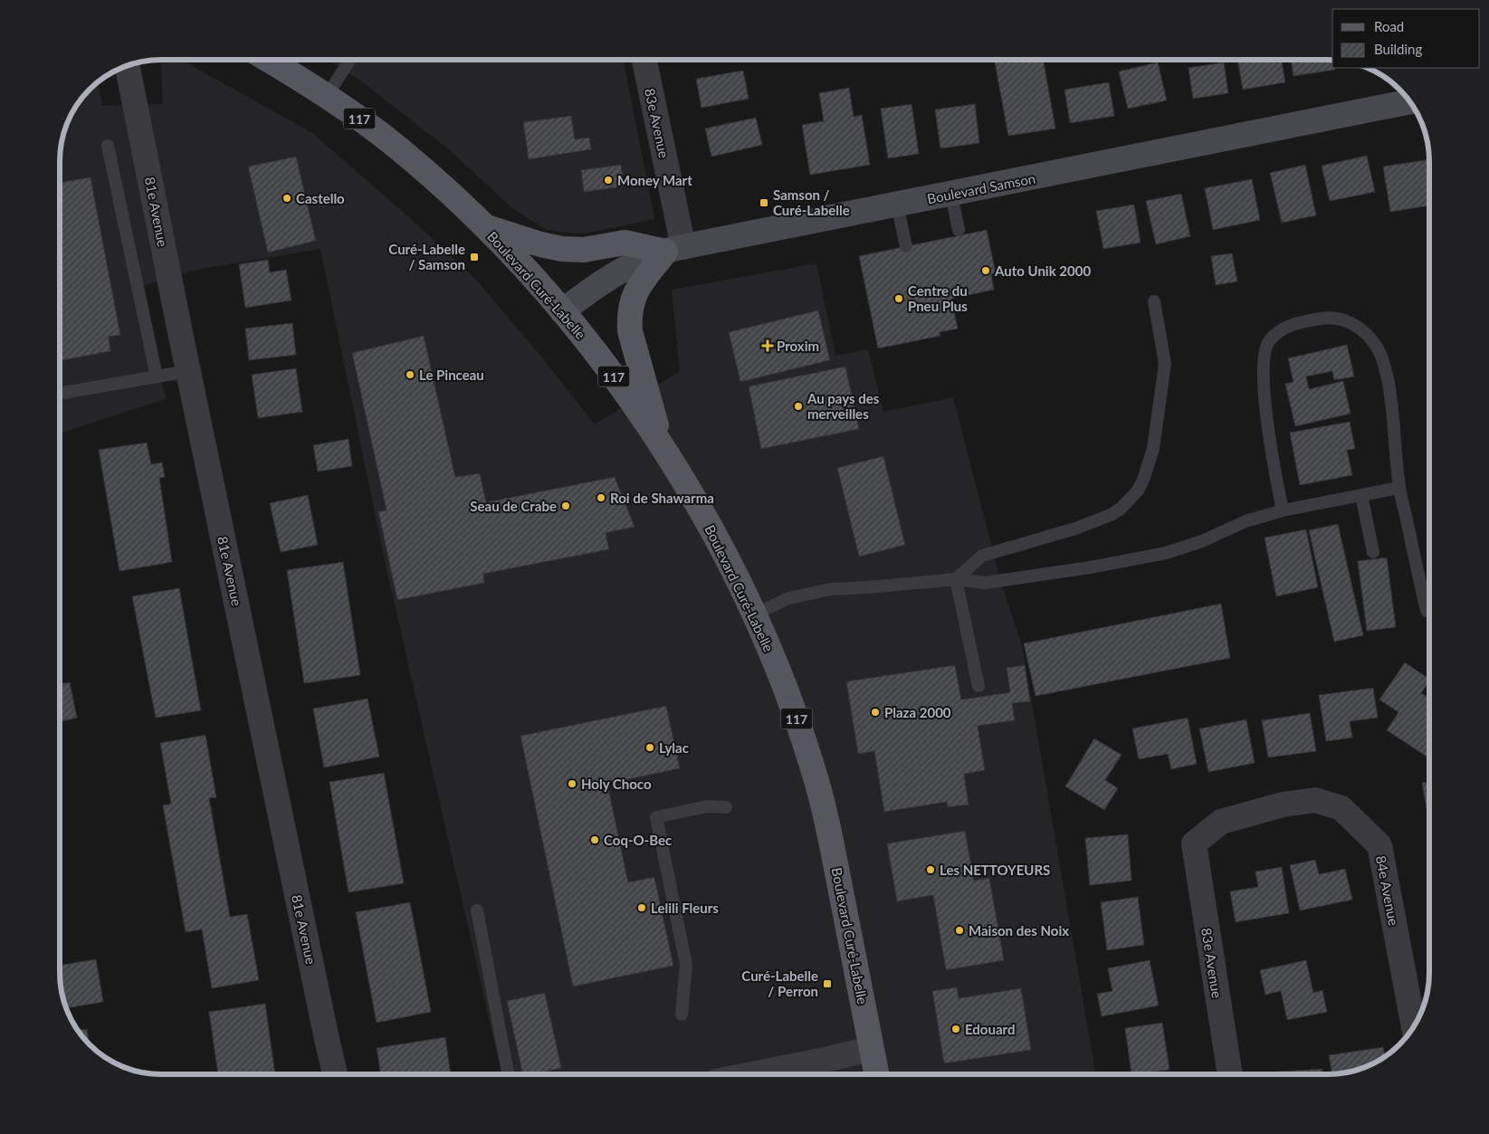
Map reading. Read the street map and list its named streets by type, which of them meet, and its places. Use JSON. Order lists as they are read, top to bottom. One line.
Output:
{"streets":{"main road":["117","Boulevard Curé-Labelle"],"street":["83e Avenue","Boulevard Samson","81e Avenue","84e Avenue"]},"crossings":[["83e Avenue","Boulevard Samson"],["83e Avenue","84e Avenue"],["Boulevard Samson","Boulevard Curé-Labelle"]],"places":{"other":["Money Mart","Castello","Auto Unik 2000","Centre du Pneu Plus","Le Pinceau","Au pays des merveilles","Roi de Shawarma","Seau de Crabe","Plaza 2000","Lylac","Holy Choco","Coq-O-Bec","Les NETTOYEURS","Lelili Fleurs","Maison des Noix","Edouard"],"transit":["Samson / Curé-Labelle","Curé-Labelle / Samson","Curé-Labelle / Perron"],"health":["Proxim"]},"legend":["Road","Building"]}
